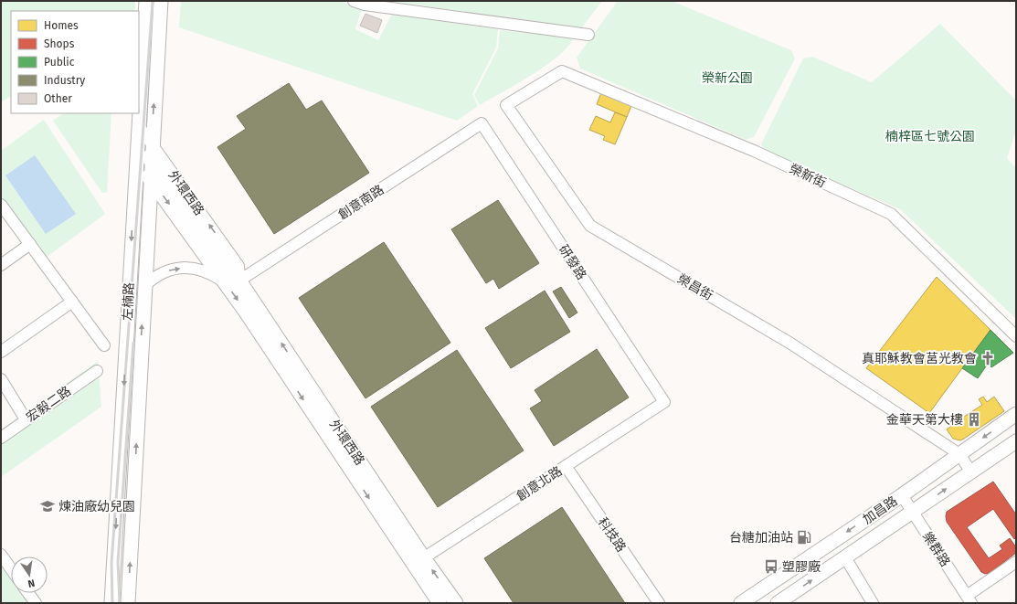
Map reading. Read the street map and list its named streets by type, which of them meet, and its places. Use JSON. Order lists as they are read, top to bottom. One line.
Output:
{"streets":{"street":["榮新街","外環西路","創意南路","研發路","榮昌街","左楠路","宏毅二路","創意北路","加昌路","科技路","樂群路"]},"crossings":[["榮新街","榮昌街"],["外環西路","創意南路"],["外環西路","左楠路"],["外環西路","創意北路"],["創意南路","研發路"],["研發路","創意北路"],["榮昌街","加昌路"],["創意北路","科技路"],["加昌路","樂群路"]],"parks":["榮新公園","楠梓區七號公園"],"places":{"church":["真耶穌教會莒光教會"],"building":["金華天第大樓"],"school or university":["煉油廠幼兒園"],"fuel station":["台糖加油站"],"bus stop":["塑膠廠"]},"legend":["Homes","Shops","Public","Industry","Other"],"north":"bottom"}
